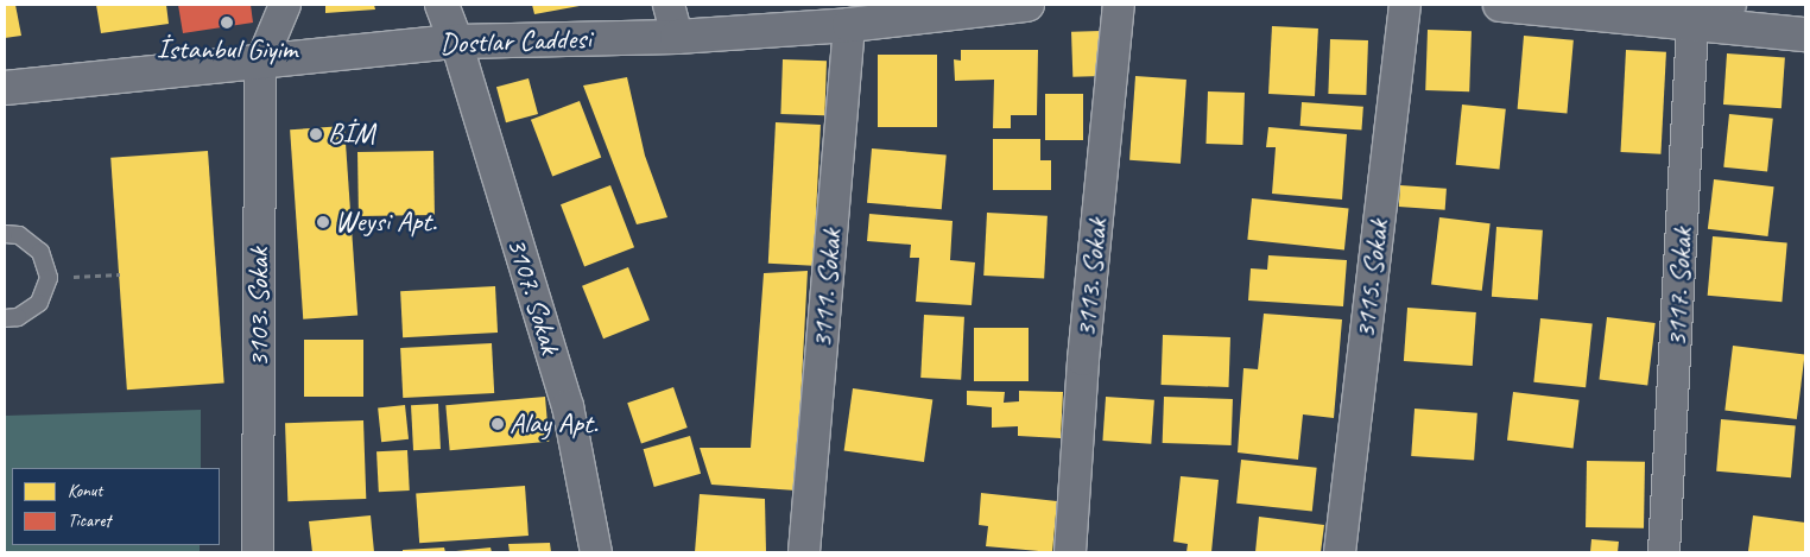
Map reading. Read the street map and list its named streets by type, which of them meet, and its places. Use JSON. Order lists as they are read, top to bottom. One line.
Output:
{"streets":{"main road":["Dostlar Caddesi"],"street":["3113. Sokak","3115. Sokak","3117. Sokak","3111. Sokak","3107. Sokak","3103. Sokak"]},"crossings":[["Dostlar Caddesi","3111. Sokak"],["Dostlar Caddesi","3107. Sokak"],["Dostlar Caddesi","3103. Sokak"]],"places":["İstanbul Giyim","BİM","Weysi Apt.","Alay Apt."],"legend":["Konut","Ticaret"]}
